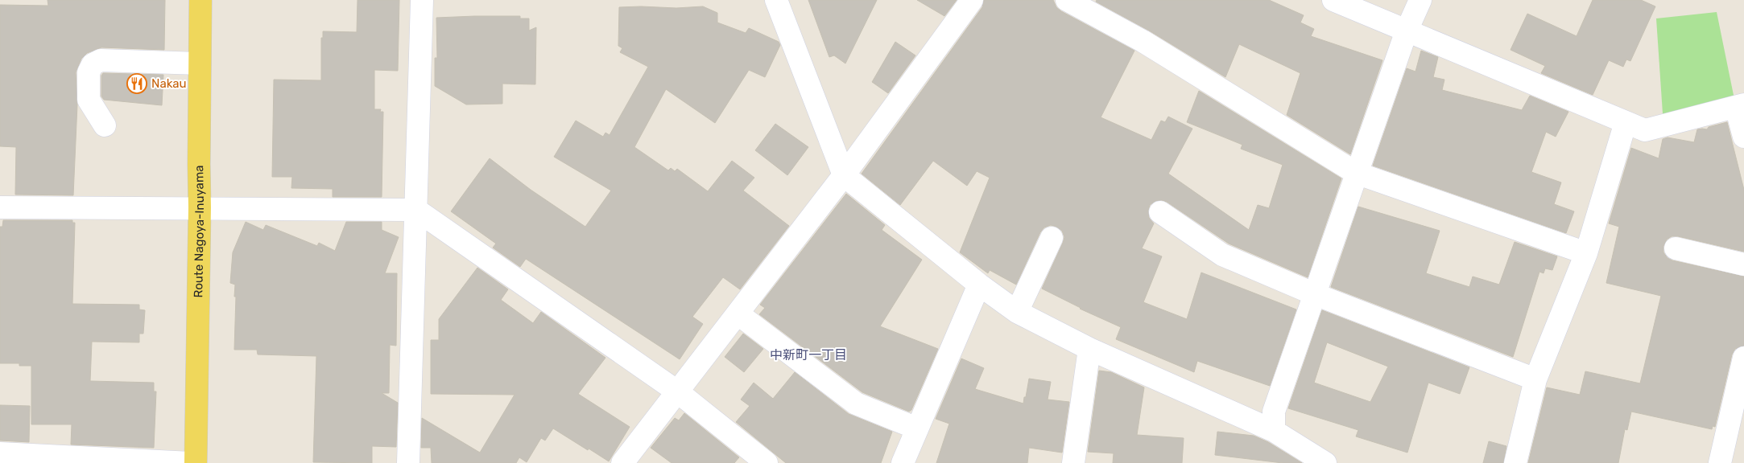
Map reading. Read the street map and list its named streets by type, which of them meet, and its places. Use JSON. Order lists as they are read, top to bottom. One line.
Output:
{"streets":{"main road":["Route Nagoya-Inuyama"]},"districts":["中新町一丁目"],"places":{"restaurant":["Nakau"]}}
